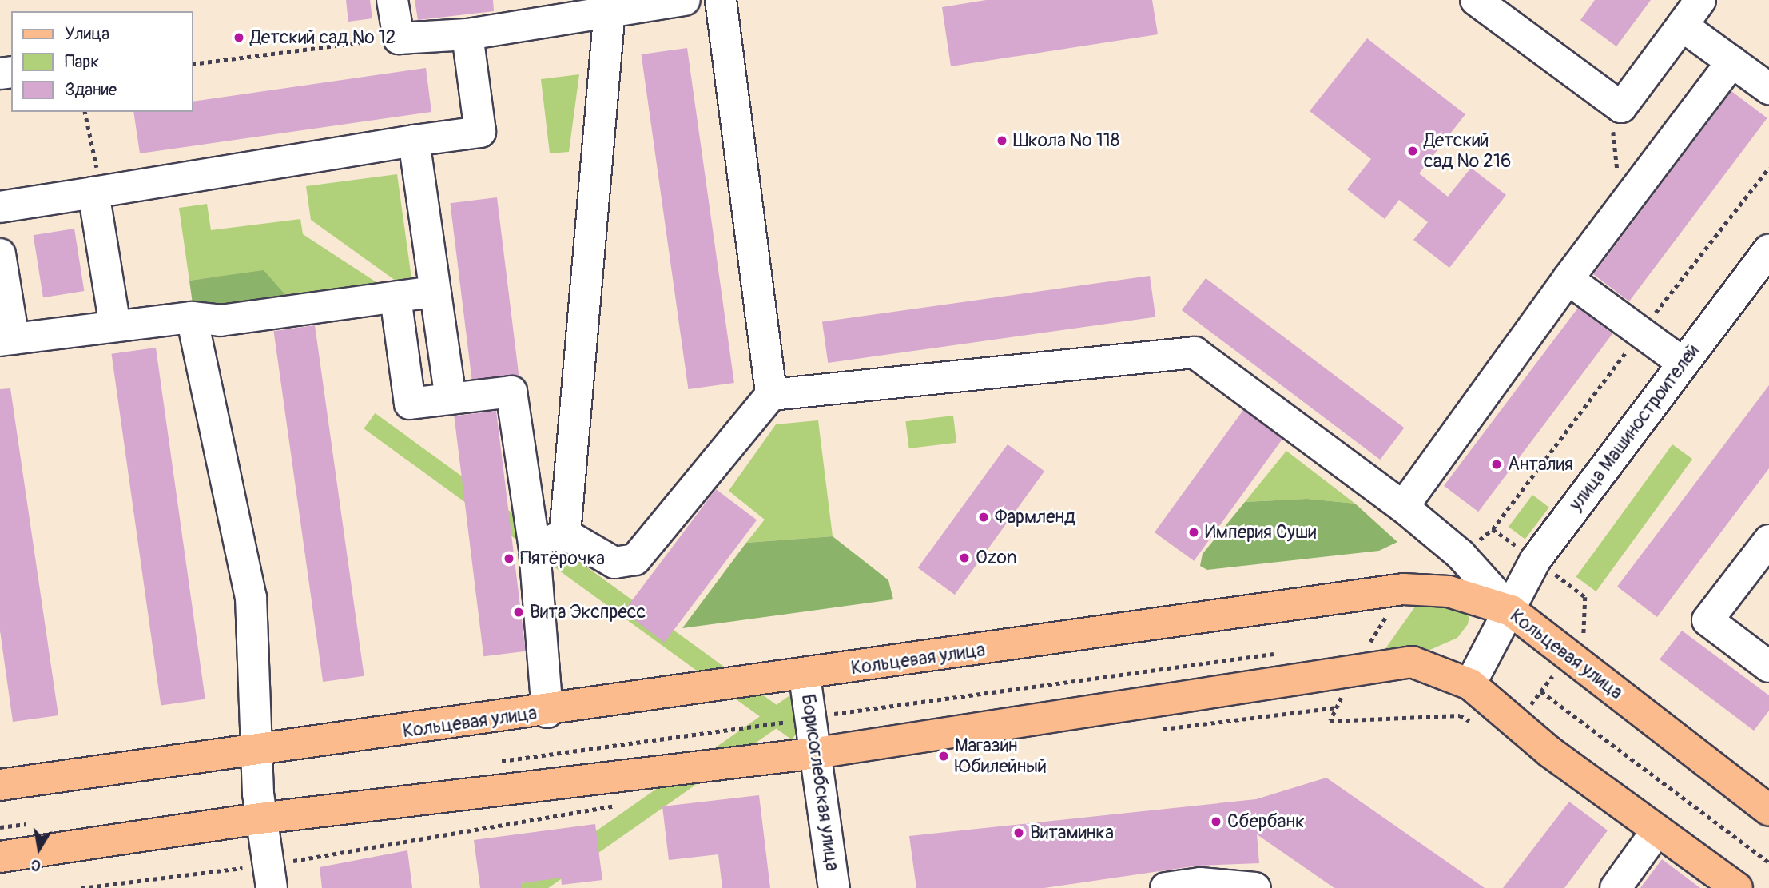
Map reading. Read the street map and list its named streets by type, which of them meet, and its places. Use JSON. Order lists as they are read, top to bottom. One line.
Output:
{"streets":{"main road":["Кольцевая улица"],"street":["улица Машиностроителей","Борисоглебская улица"]},"crossings":[["улица Машиностроителей","Кольцевая улица"],["Кольцевая улица","Борисоглебская улица"]],"places":["Детский сад № 12","Школа № 118","Детский сад № 216","Анталия","Фармленд","Империя Суши","Ozon","Пятёрочка","Вита Экспресс","Магазин Юбилейный","Сбербанк","Витаминка"],"legend":["Улица","Парк","Здание"],"north":"bottom"}
